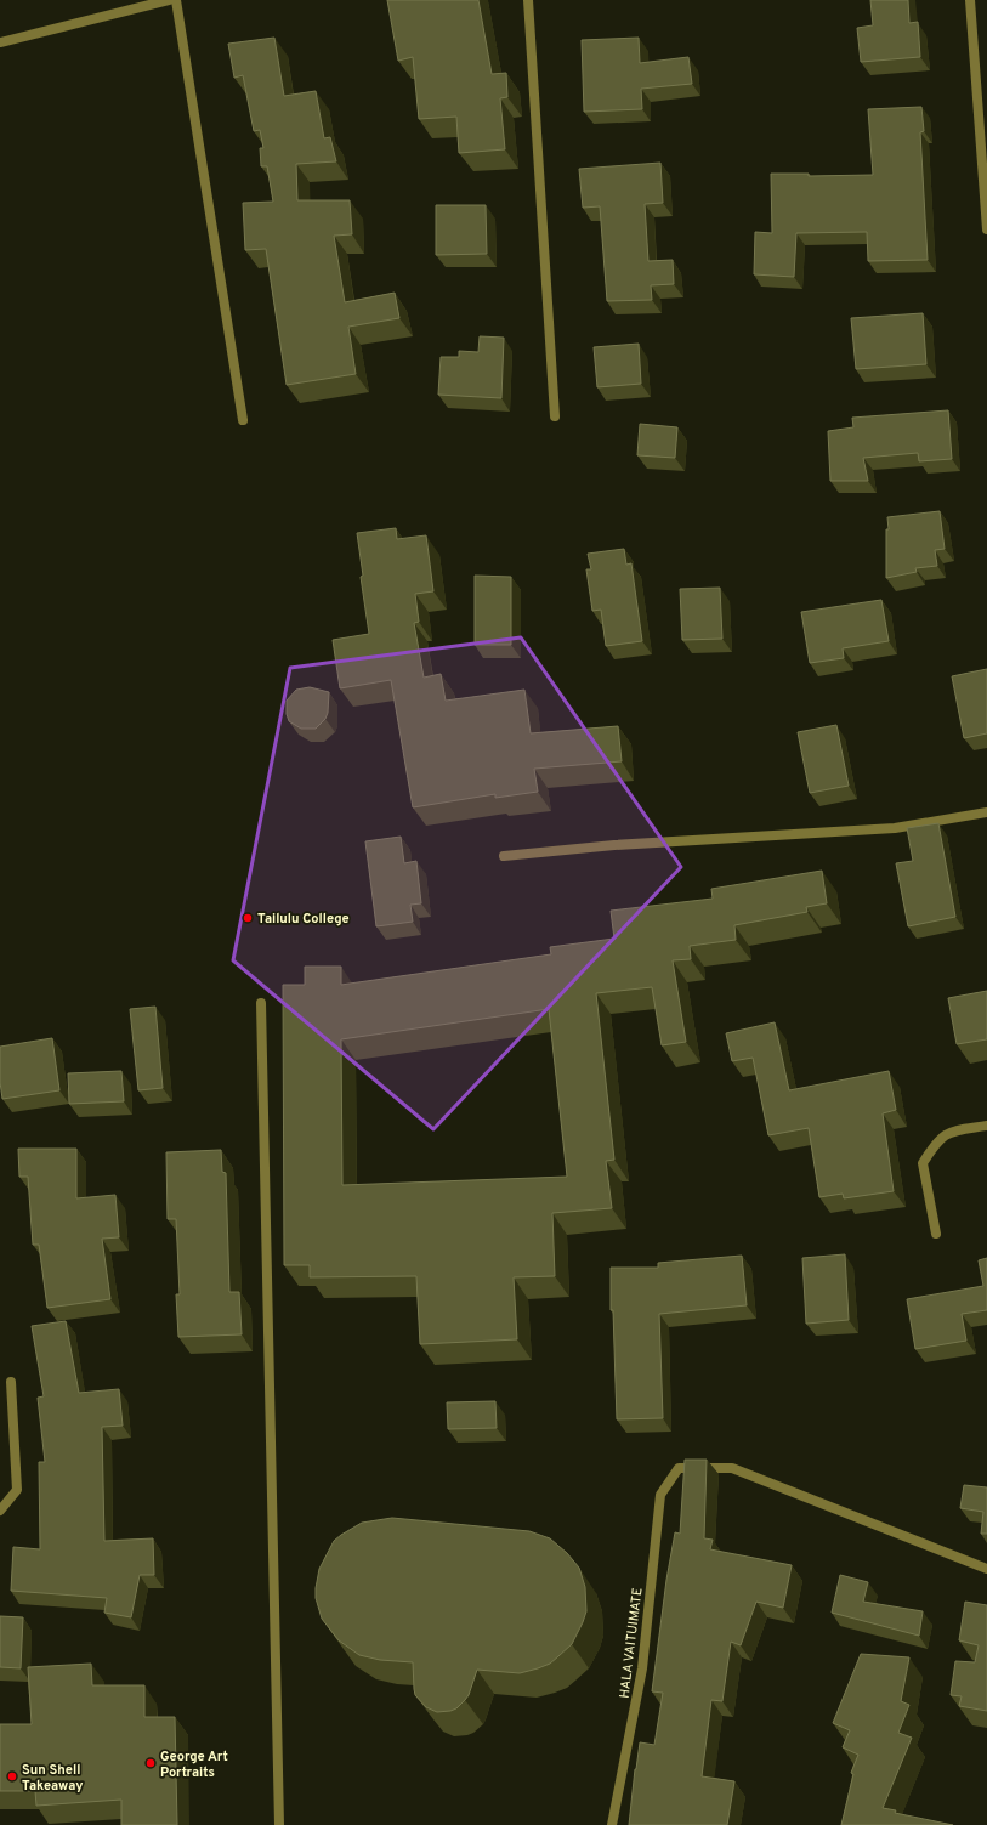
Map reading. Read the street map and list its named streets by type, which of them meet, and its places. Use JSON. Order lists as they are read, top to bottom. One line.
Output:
{"streets":{"street":["HALA VAITUIMATE"]},"places":["Tailulu College","George Art Portraits","Sun Shell Takeaway"]}
